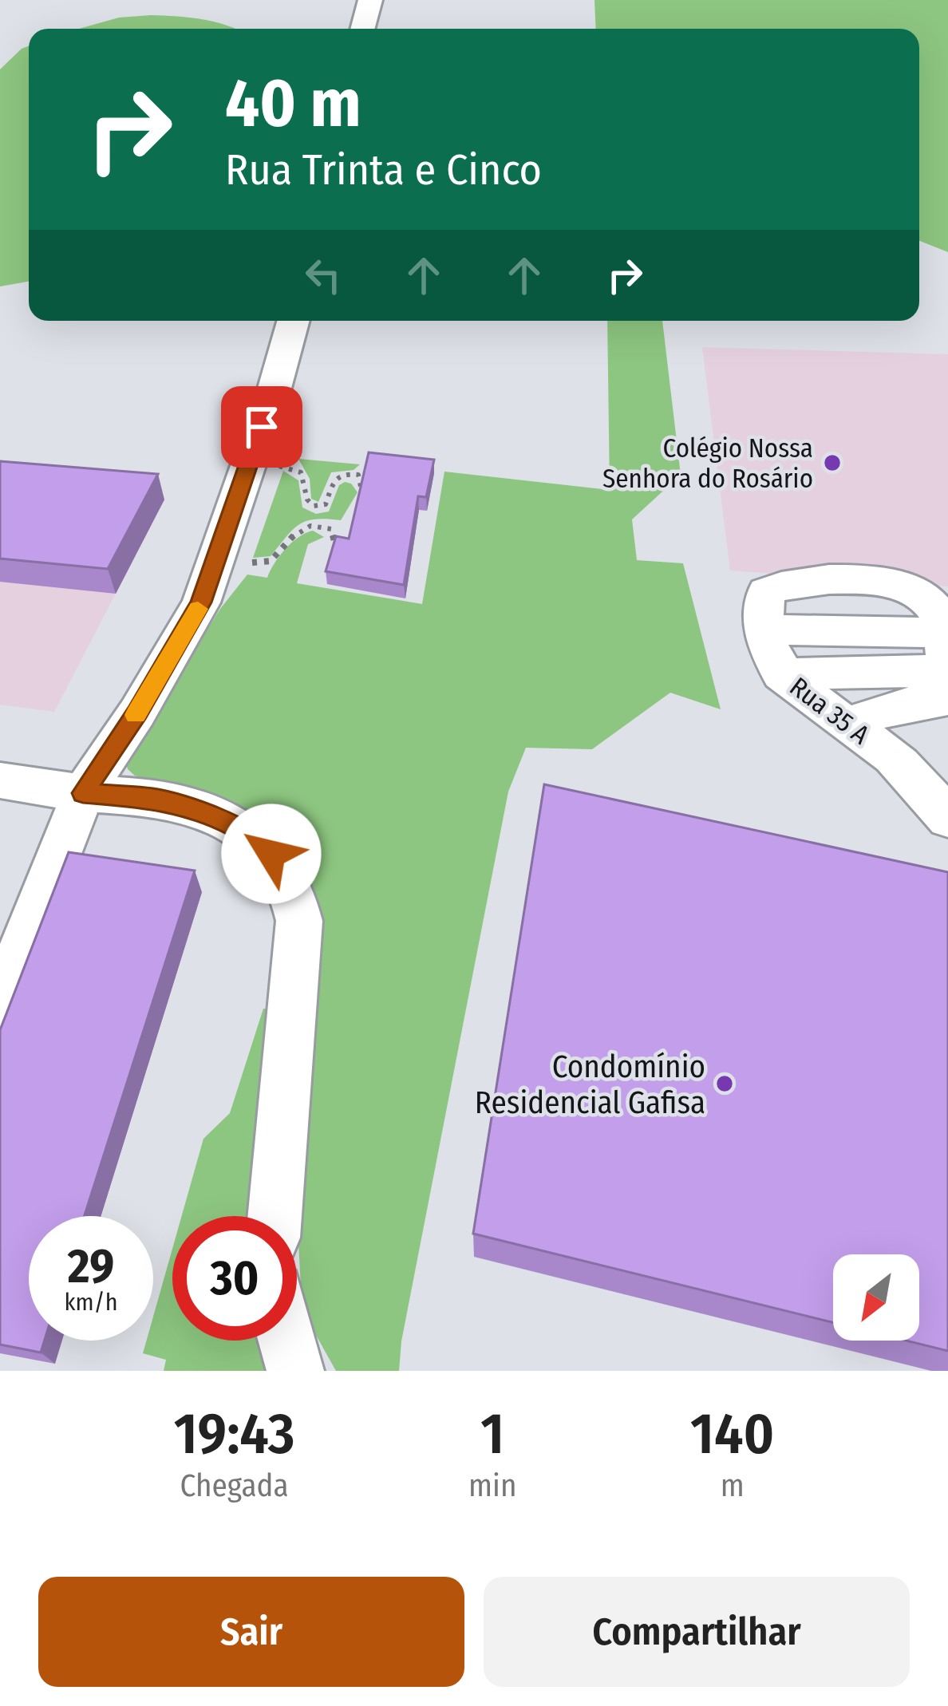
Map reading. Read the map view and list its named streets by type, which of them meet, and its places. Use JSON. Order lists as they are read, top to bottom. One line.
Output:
{"streets":{"street":["Rua 35 A"]},"places":["Colégio Nossa Senhora do Rosário","Condomínio Residencial Gafisa"],"north":"bottom left","page":{"turn":["40 m","Rua Trinta e Cinco"],"speed":"29 km/h","limit":"30","eta":["19:43","Chegada","1","min","140","m"],"buttons":["Sair","Compartilhar"]}}
